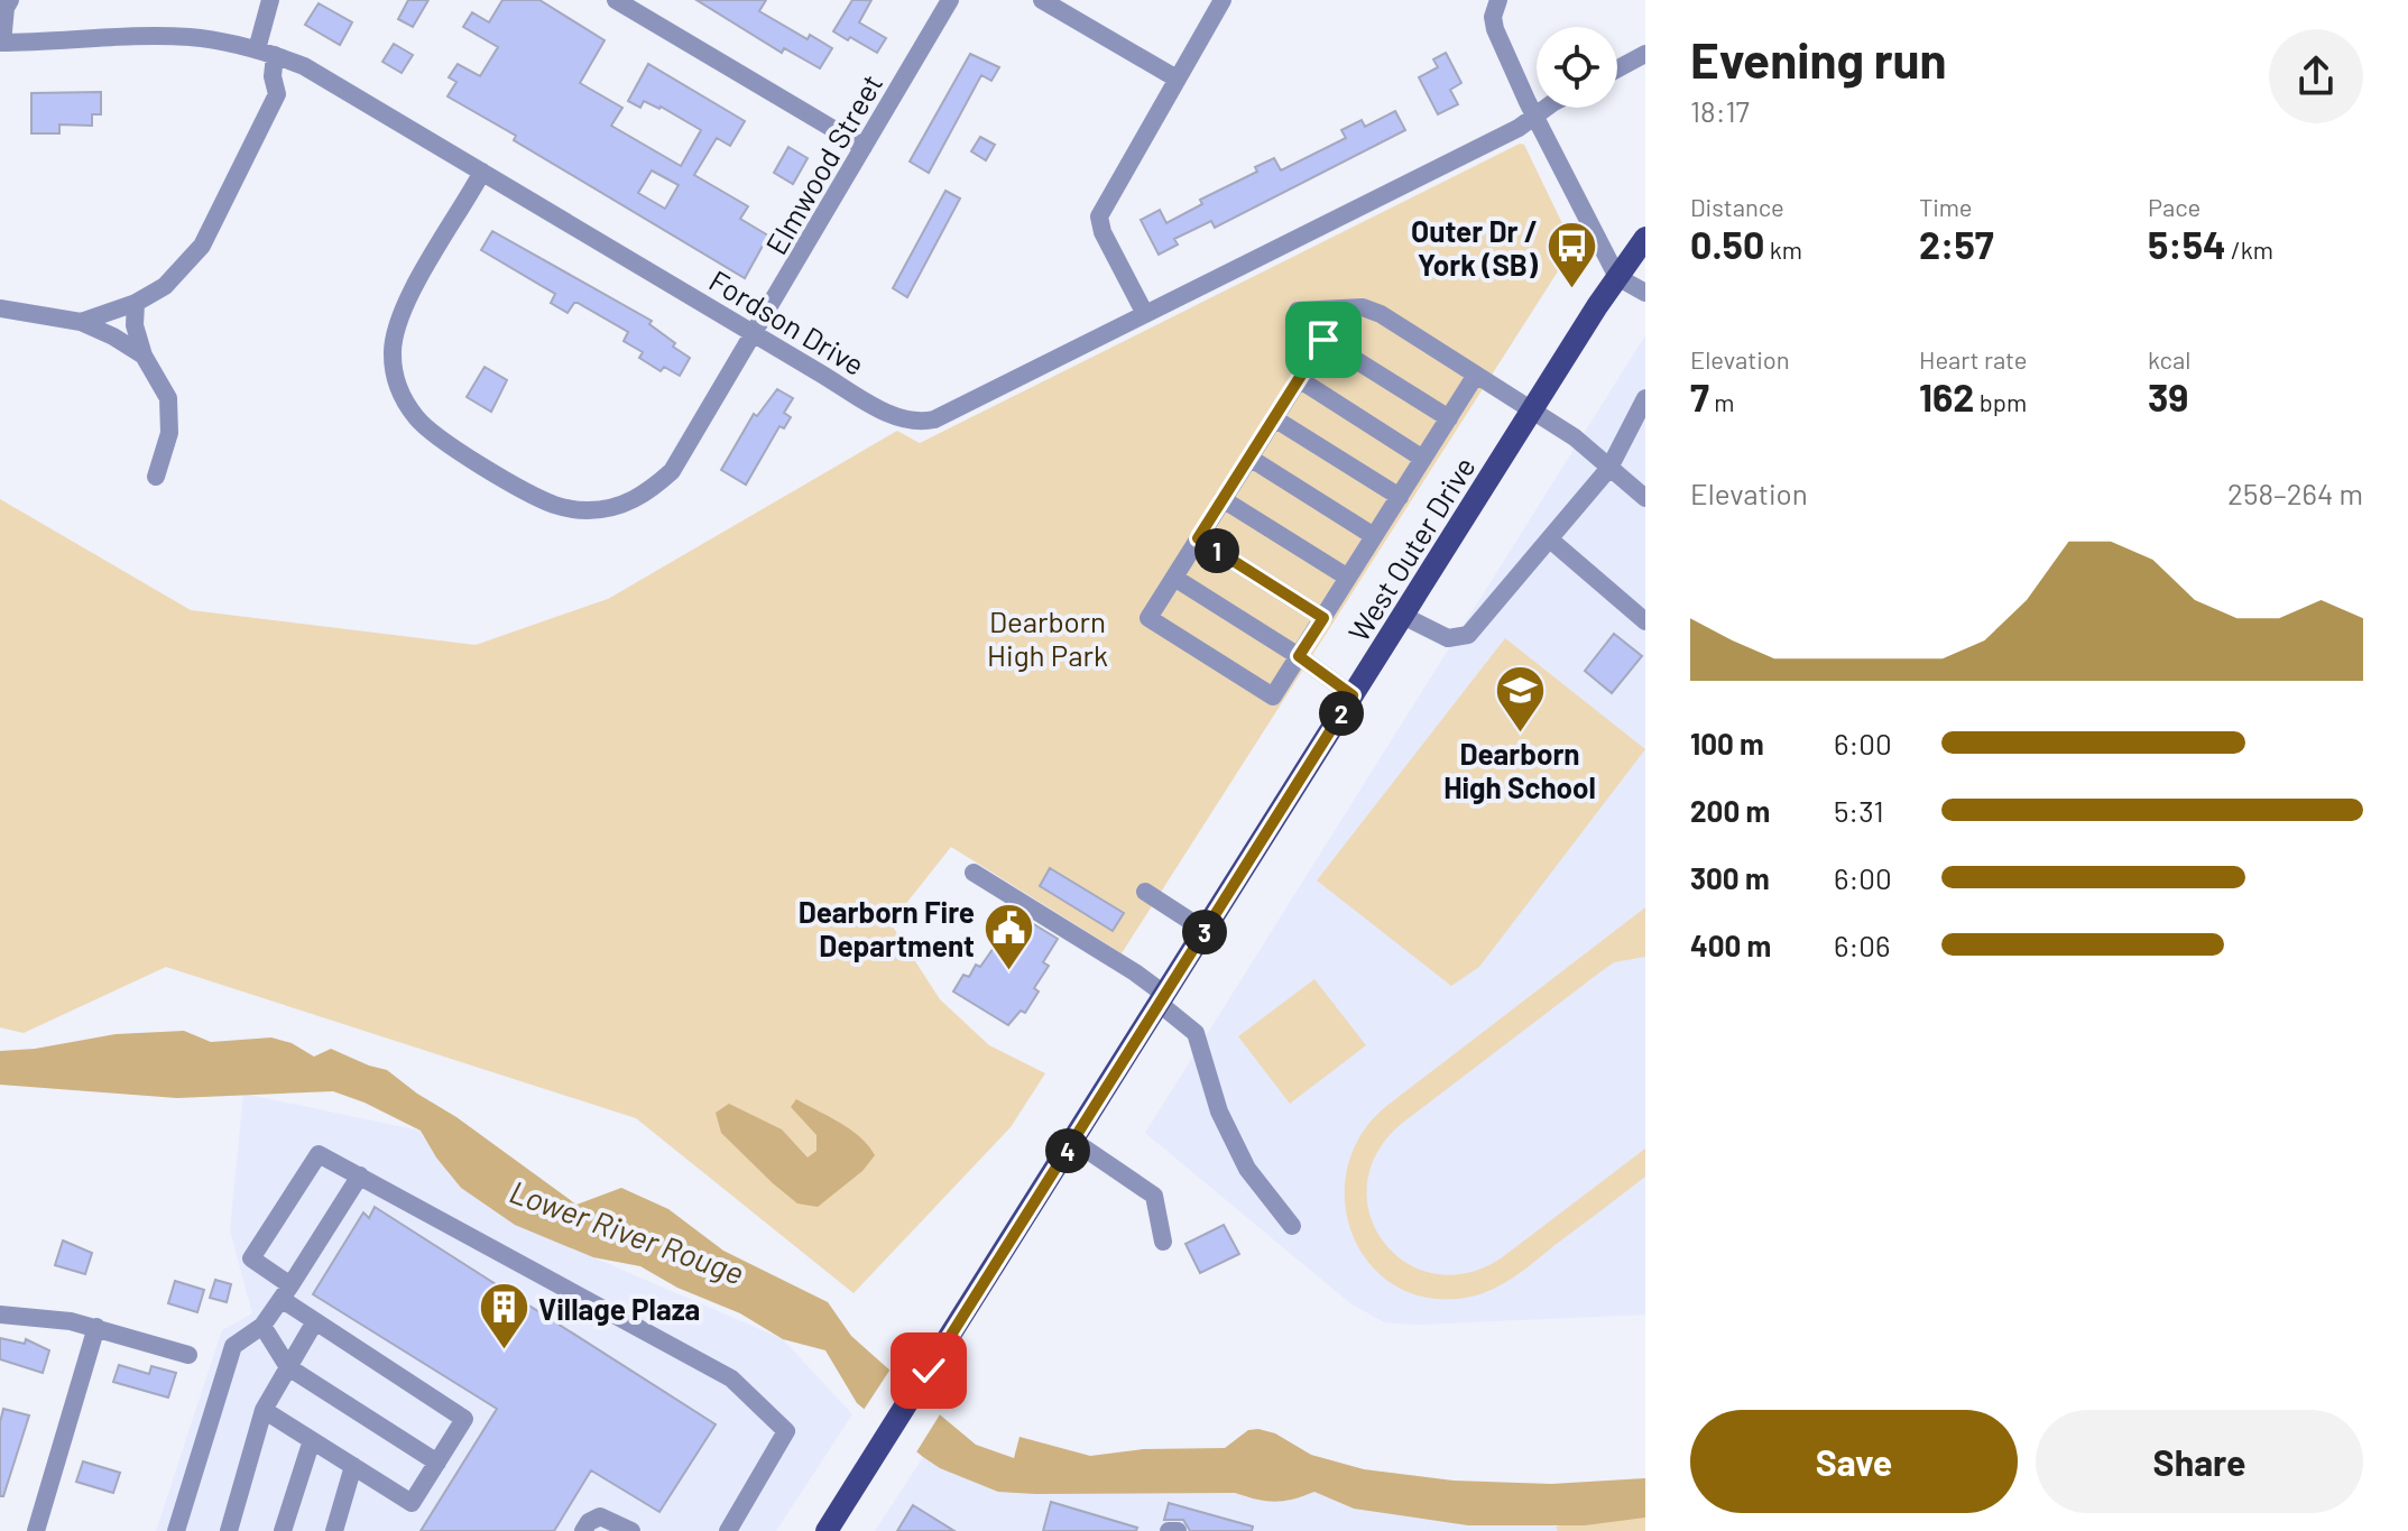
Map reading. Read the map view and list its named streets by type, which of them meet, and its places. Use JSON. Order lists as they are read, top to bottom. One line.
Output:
{"streets":{"main road":["West Outer Drive"],"street":["Elmwood Street","Fordson Drive"]},"crossings":[["Elmwood Street","Fordson Drive"]],"water":["Lower River Rouge"],"parks":["Dearborn High Park"],"places":{"bus stop":["Outer Dr / York (SB)"],"school or university":["Dearborn High School"],"public building":["Dearborn Fire Department"],"building":["Village Plaza"]},"page":{"heading":["Evening run","18:17"],"stats":[["Distance","0.50 km"],["Time","2:57"],["Pace","5:54 /km"],["Elevation","7 m"],["Heart rate","162 bpm"],["kcal","39"]],"chart":["Elevation","258–264 m"],"pins":["1","2","3","4"],"list":[{"name":"100 m","note":"6:00"},{"name":"200 m","note":"5:31"},{"name":"300 m","note":"6:00"},{"name":"400 m","note":"6:06"}],"buttons":["Save","Share"]}}
